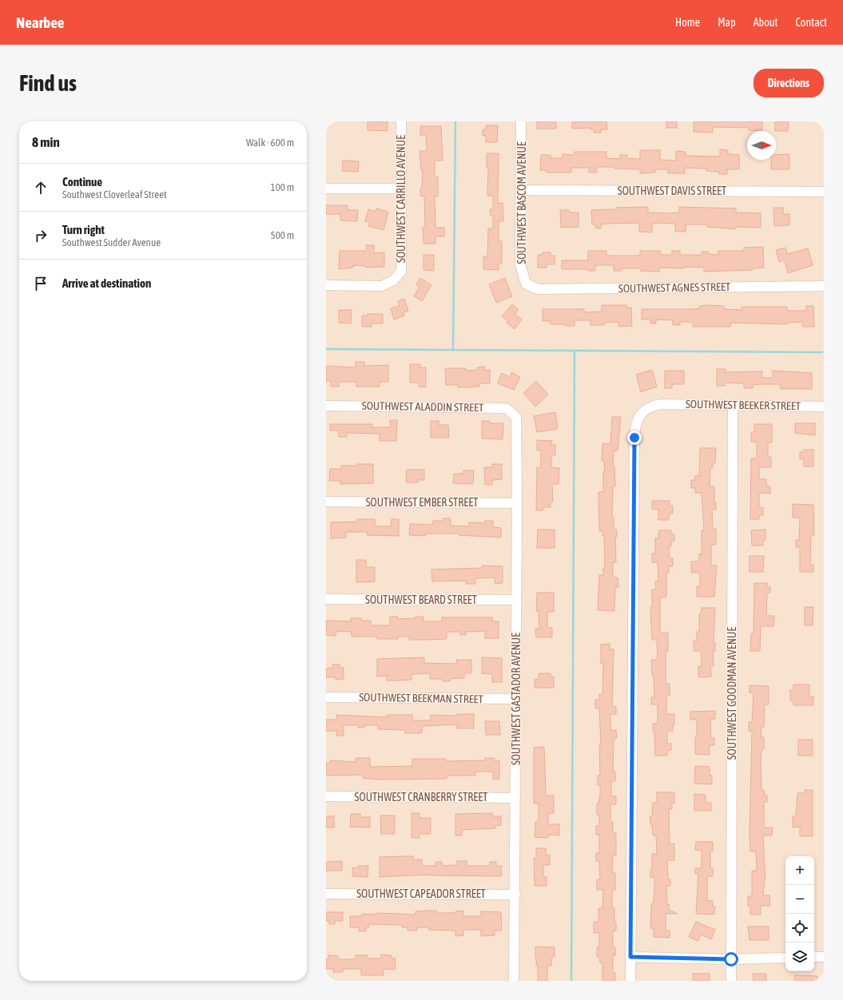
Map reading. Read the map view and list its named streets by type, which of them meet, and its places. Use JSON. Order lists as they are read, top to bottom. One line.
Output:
{"streets":{"street":["SOUTHWEST DAVIS STREET","SOUTHWEST CARRILLO AVENUE","SOUTHWEST BASCOM AVENUE","SOUTHWEST AGNES STREET","SOUTHWEST BEEKER STREET","SOUTHWEST ALADDIN STREET","SOUTHWEST EMBER STREET","SOUTHWEST BEARD STREET","SOUTHWEST GOODMAN AVENUE","SOUTHWEST BEEKMAN STREET","SOUTHWEST GASTADOR AVENUE","SOUTHWEST CRANBERRY STREET","SOUTHWEST CAPEADOR STREET"]},"crossings":[["SOUTHWEST DAVIS STREET","SOUTHWEST BASCOM AVENUE"],["SOUTHWEST BASCOM AVENUE","SOUTHWEST AGNES STREET"],["SOUTHWEST BEEKER STREET","SOUTHWEST GOODMAN AVENUE"],["SOUTHWEST ALADDIN STREET","SOUTHWEST GASTADOR AVENUE"],["SOUTHWEST EMBER STREET","SOUTHWEST GASTADOR AVENUE"],["SOUTHWEST BEARD STREET","SOUTHWEST GASTADOR AVENUE"],["SOUTHWEST BEEKMAN STREET","SOUTHWEST GASTADOR AVENUE"],["SOUTHWEST GASTADOR AVENUE","SOUTHWEST CRANBERRY STREET"],["SOUTHWEST GASTADOR AVENUE","SOUTHWEST CAPEADOR STREET"]],"north":"right","page":{"header":"Nearbee","nav":["Home","Map","About","Contact"],"buttons":"Directions","title":"Find us","heading":["8 min","Walk · 600 m"],"list":[["Continue","Southwest Cloverleaf Street","100 m"],["Turn right","Southwest Sudder Avenue","500 m"],"Arrive at destination"],"map_buttons":["+","−"]}}
